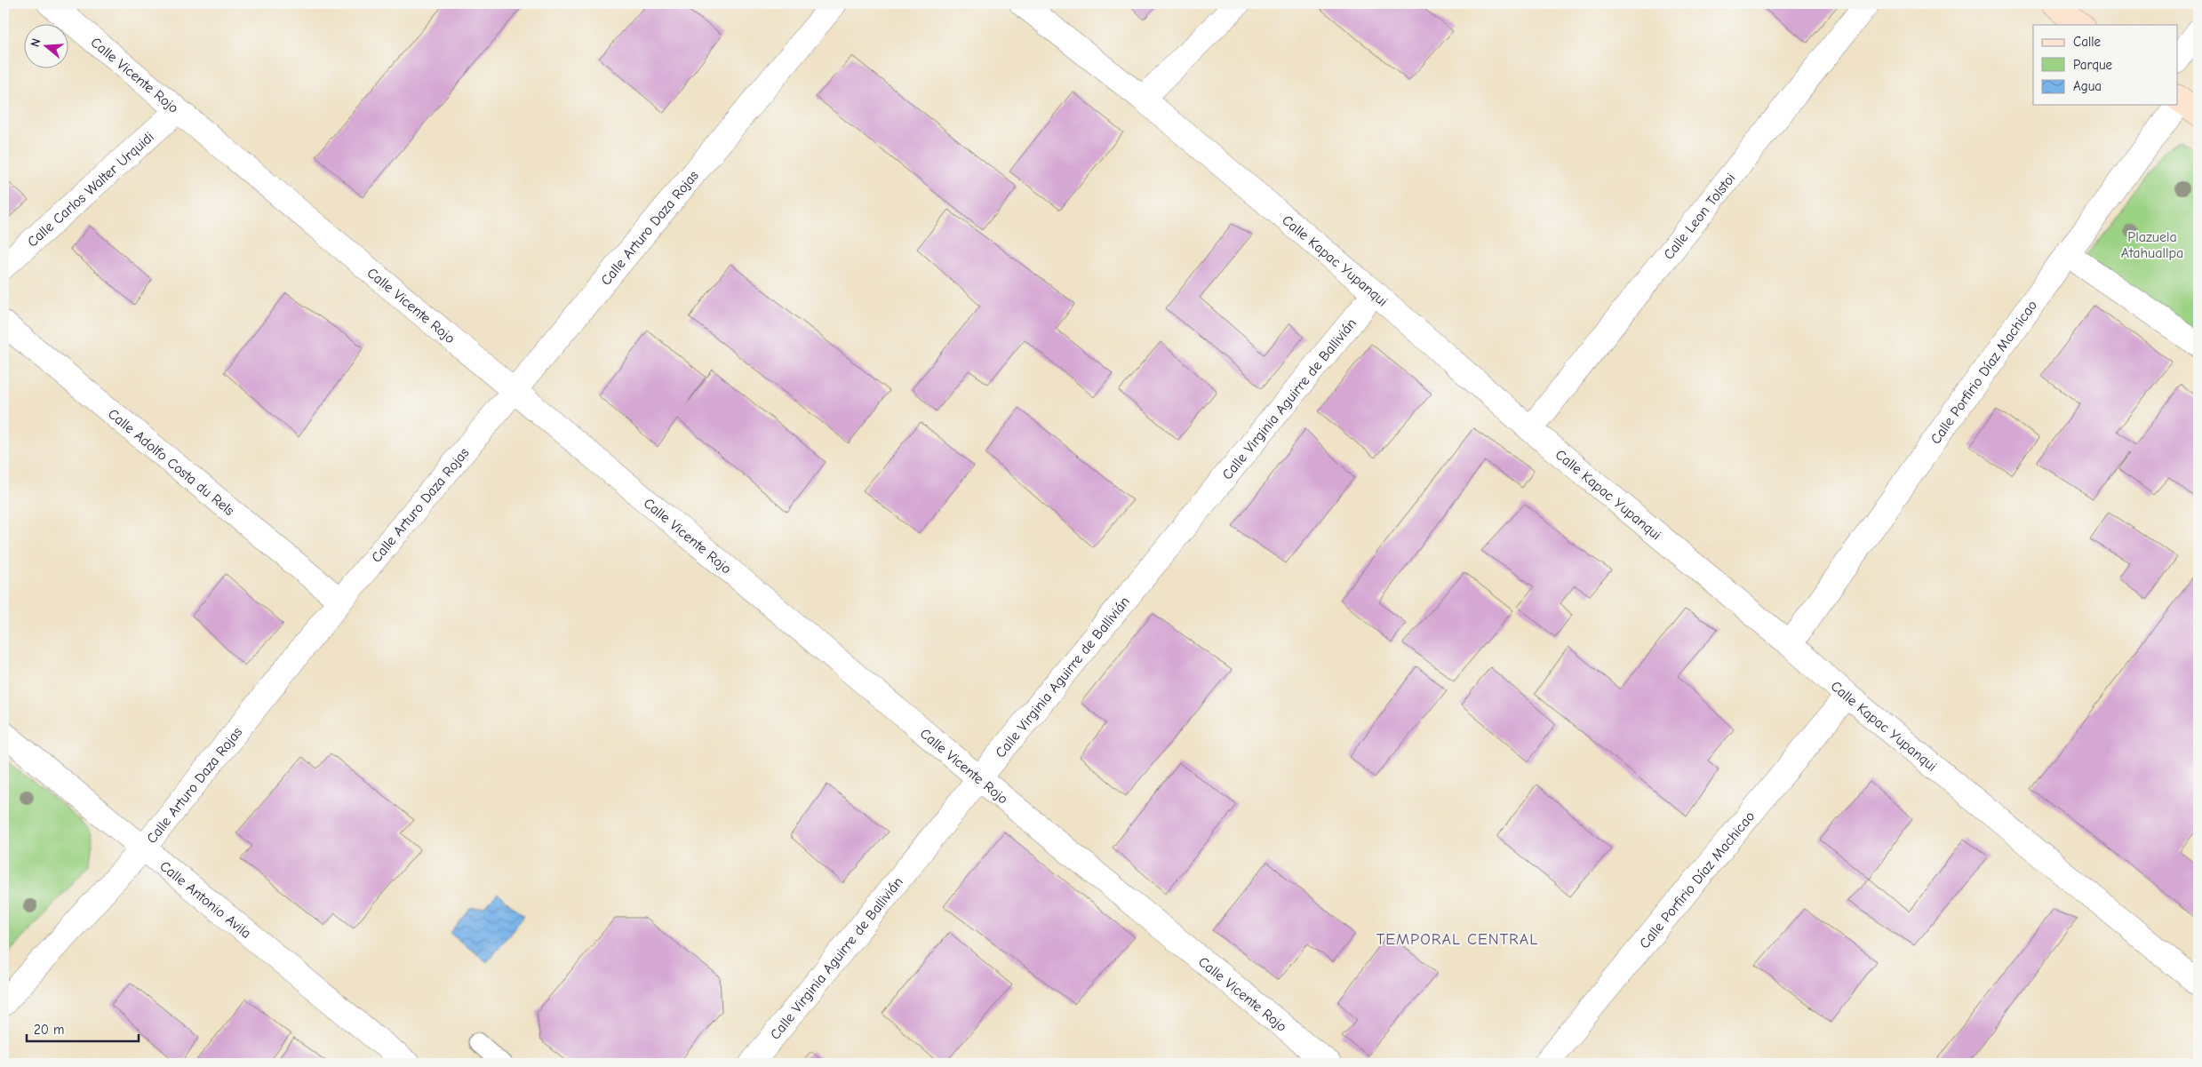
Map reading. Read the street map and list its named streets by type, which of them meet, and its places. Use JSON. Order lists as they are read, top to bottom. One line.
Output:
{"streets":{"street":["Calle Vicente Rojo","Calle Carlos Walter Urquidi","Calle Leon Tolstoi","Calle Arturo Daza Rojas","Calle Kapac Yupanqui","Calle Porfirio Díaz Machicao","Calle Virginia Aguirre de Ballivián","Calle Adolfo Costa du Rels","Calle Antonio Avila"]},"crossings":[["Calle Vicente Rojo","Calle Carlos Walter Urquidi"],["Calle Vicente Rojo","Calle Arturo Daza Rojas"],["Calle Vicente Rojo","Calle Virginia Aguirre de Ballivián"],["Calle Leon Tolstoi","Calle Kapac Yupanqui"],["Calle Arturo Daza Rojas","Calle Adolfo Costa du Rels"],["Calle Arturo Daza Rojas","Calle Antonio Avila"],["Calle Kapac Yupanqui","Calle Porfirio Díaz Machicao"],["Calle Kapac Yupanqui","Calle Virginia Aguirre de Ballivián"]],"districts":["TEMPORAL CENTRAL"],"parks":["Plazuela Atahuallpa"],"legend":["Calle","Parque","Agua"],"scale_bar":"20 m","north":"left"}
